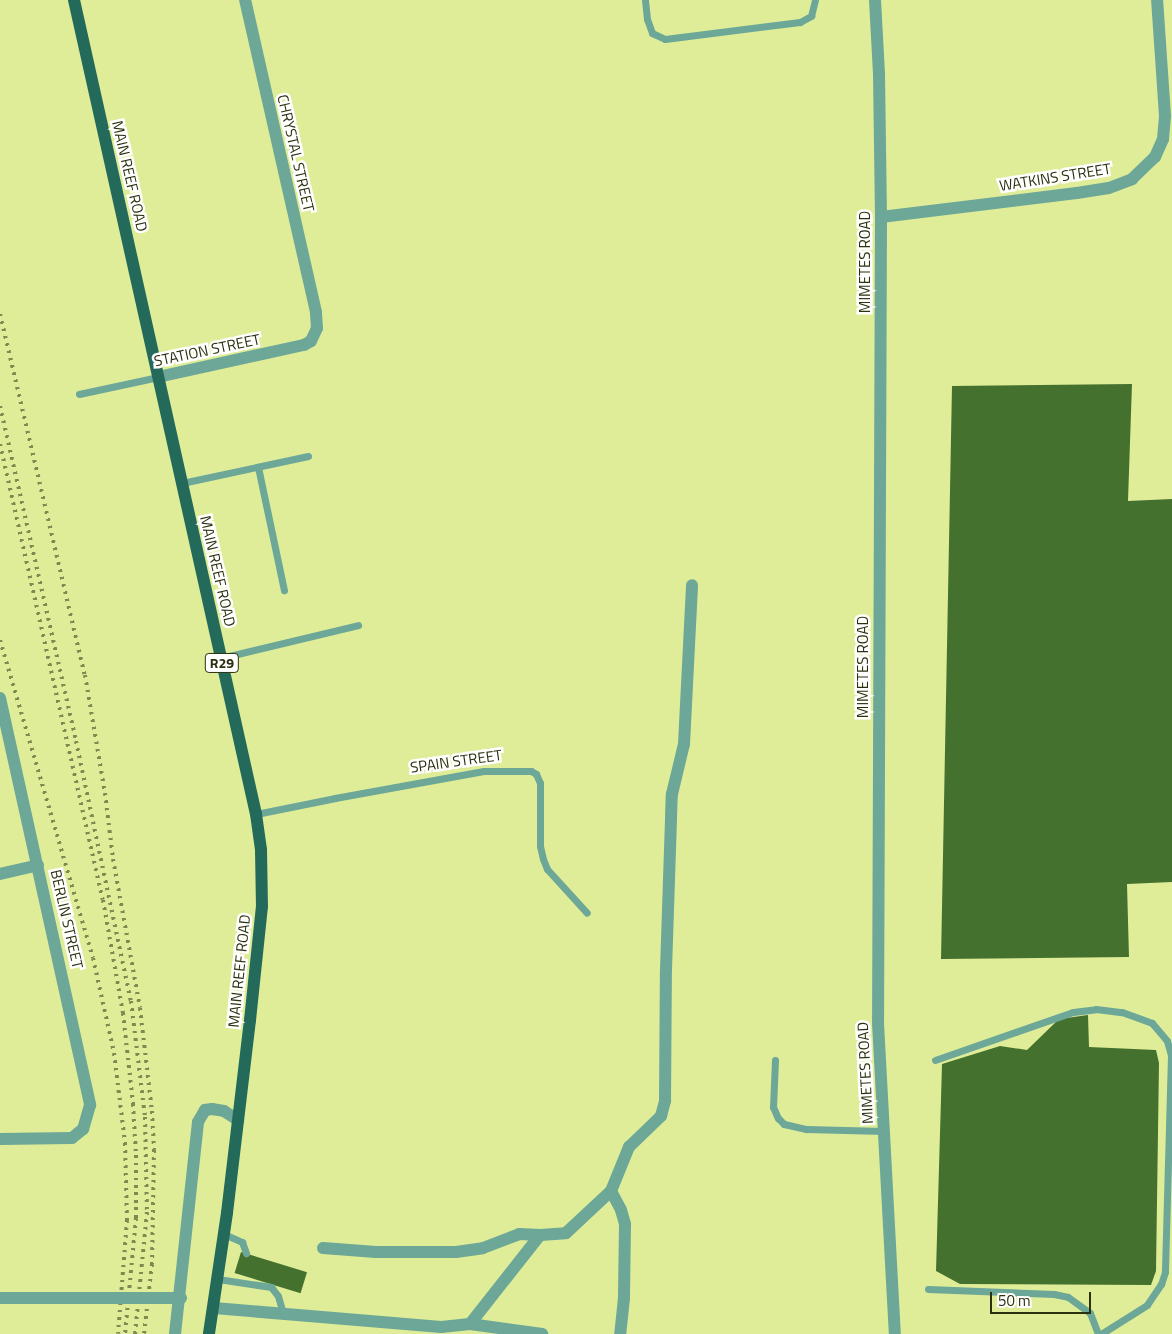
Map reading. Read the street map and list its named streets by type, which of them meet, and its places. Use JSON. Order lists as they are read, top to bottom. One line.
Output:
{"streets":{"main road":["MAIN REEF ROAD","R29"],"street":["CHRYSTAL STREET","WATKINS STREET","MIMETES ROAD","STATION STREET","BERLIN STREET"],"lane":["SPAIN STREET"]},"crossings":[["CHRYSTAL STREET","STATION STREET"],["MAIN REEF ROAD","STATION STREET"],["MAIN REEF ROAD","SPAIN STREET"],["WATKINS STREET","MIMETES ROAD"]],"scale_bar":"50 m"}
